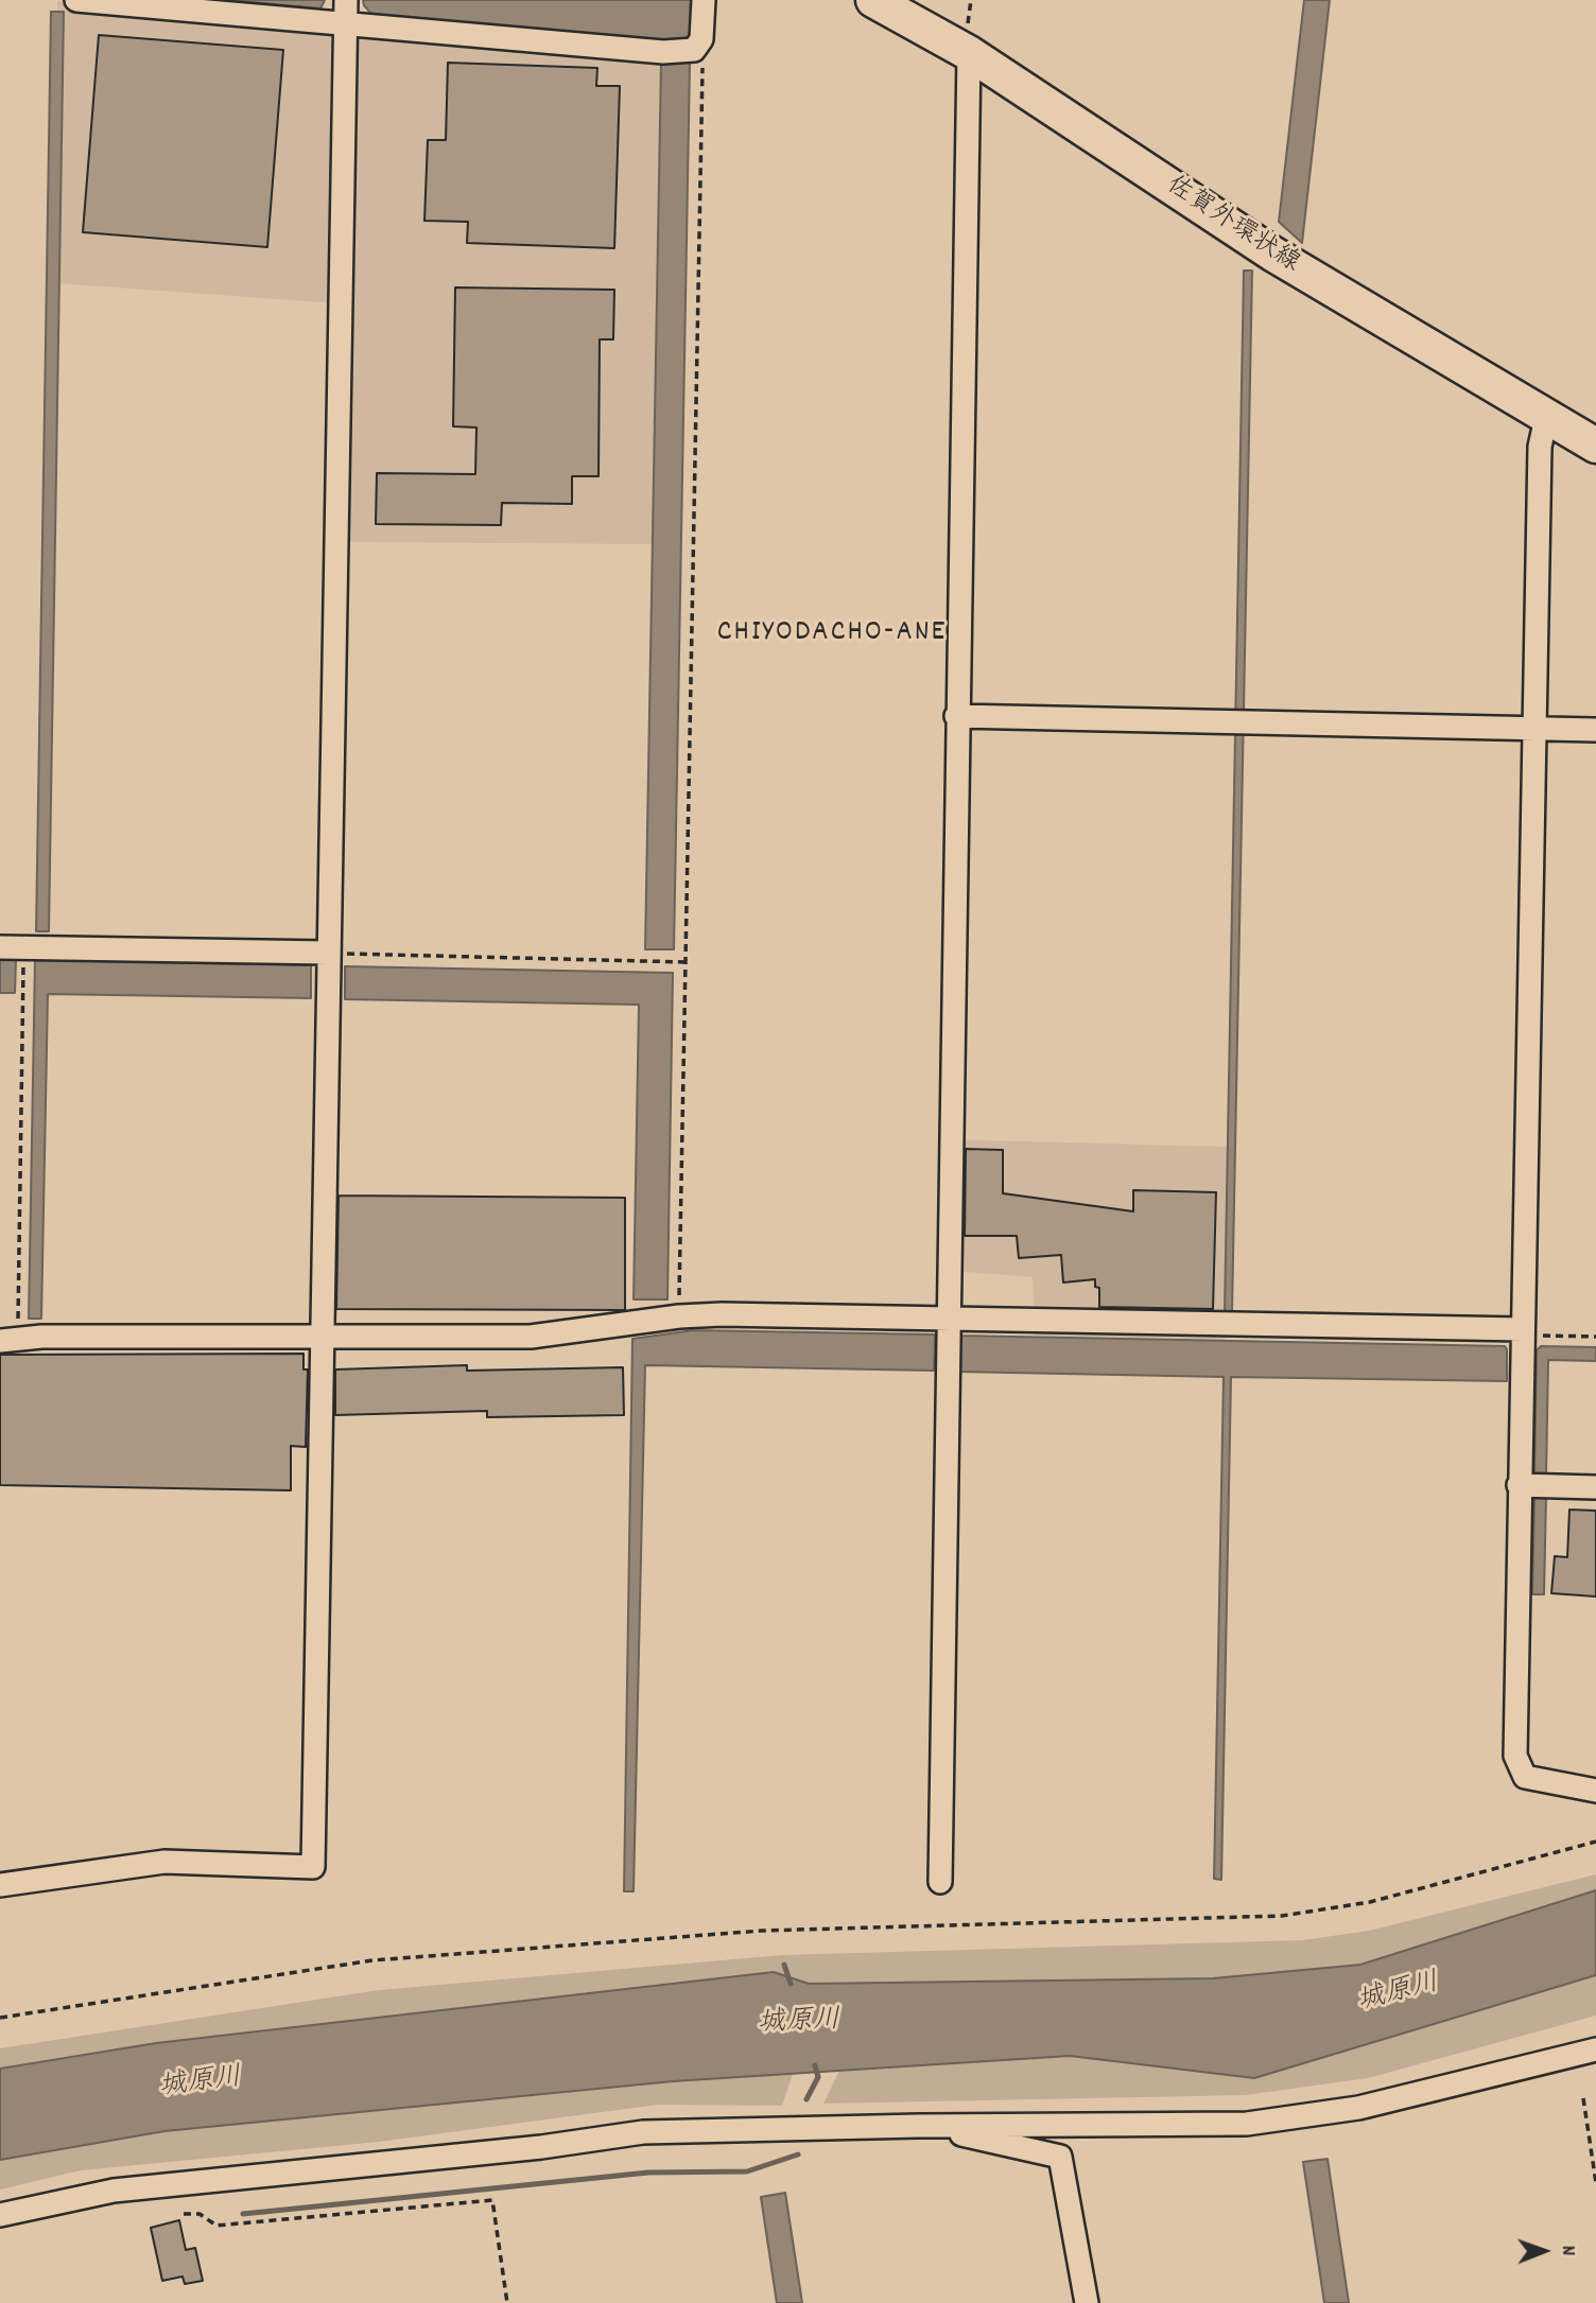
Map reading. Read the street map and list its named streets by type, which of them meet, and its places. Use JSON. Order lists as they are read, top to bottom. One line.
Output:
{"streets":{"main road":["佐賀外環状線"]},"districts":["CHIYODACHO-ANE"],"water":["城原川"],"north":"right"}
